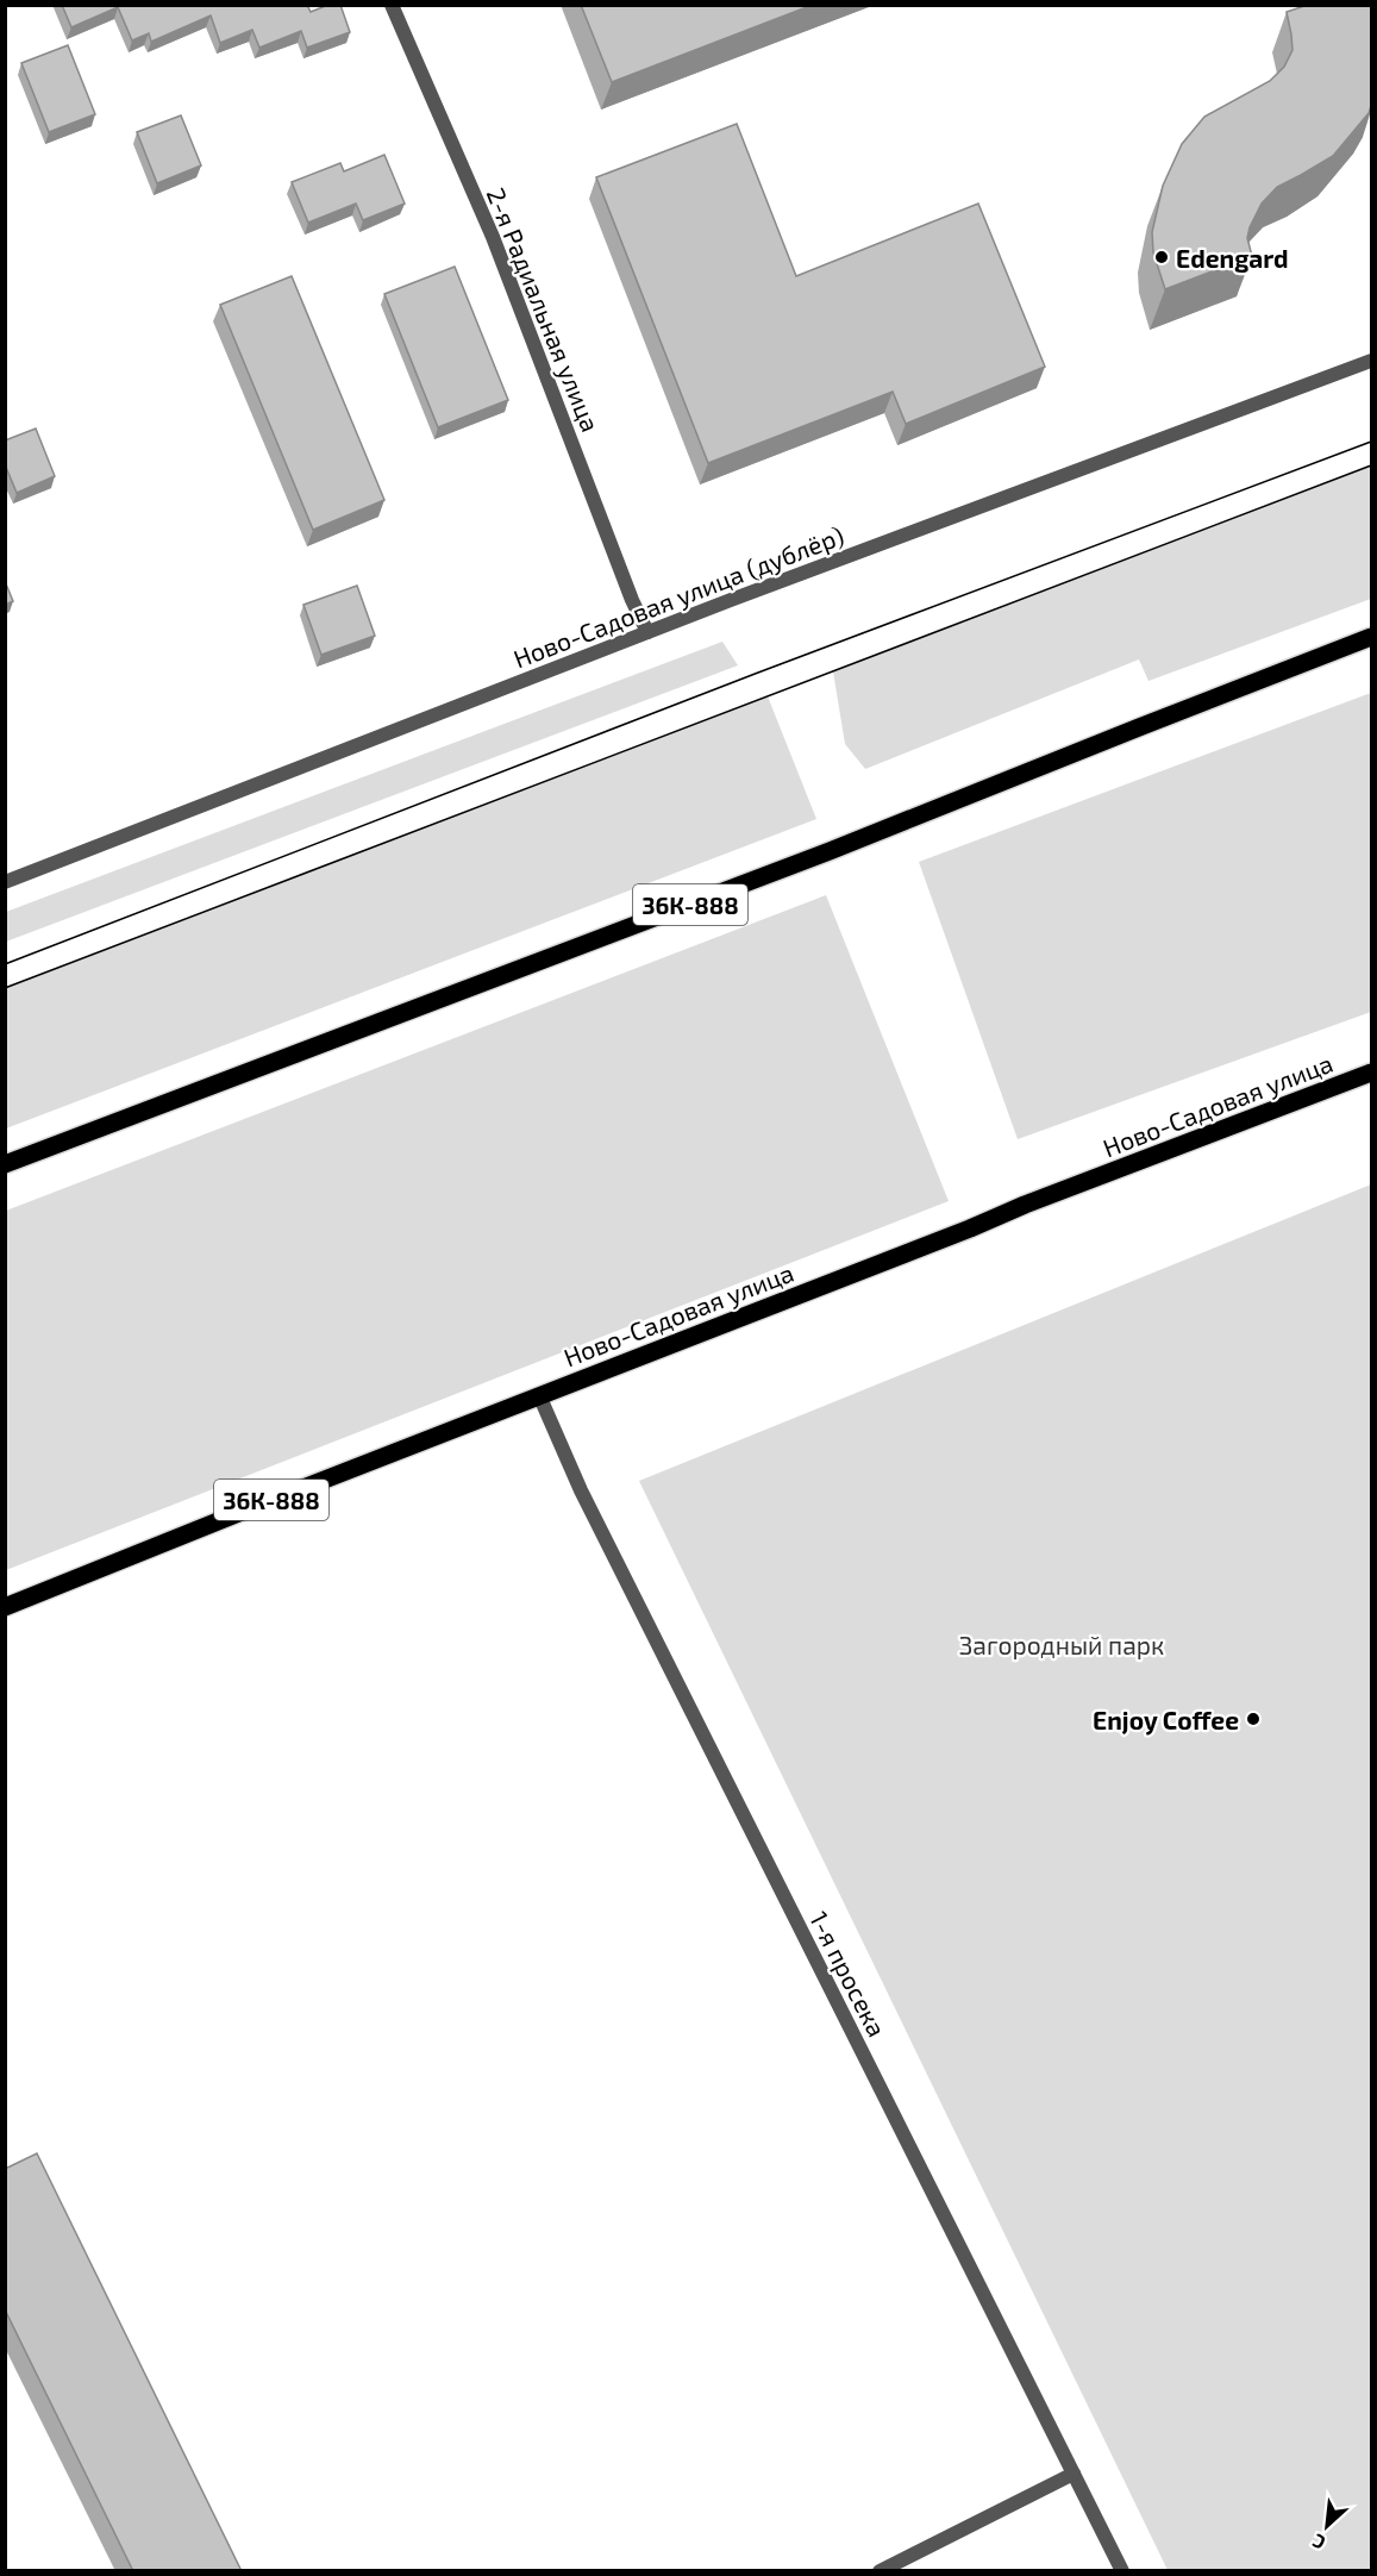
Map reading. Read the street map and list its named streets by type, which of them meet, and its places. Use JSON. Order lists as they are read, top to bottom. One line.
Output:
{"streets":{"main road":["36К-888","Ново-Садовая улица"],"street":["2-я Радиальная улица","Ново-Садовая улица (дублёр)","1-я просека"]},"crossings":[["2-я Радиальная улица","Ново-Садовая улица (дублёр)"],["Ново-Садовая улица","1-я просека"]],"parks":["Загородный парк"],"places":["Edengard","Enjoy Coffee"],"north":"bottom left"}
